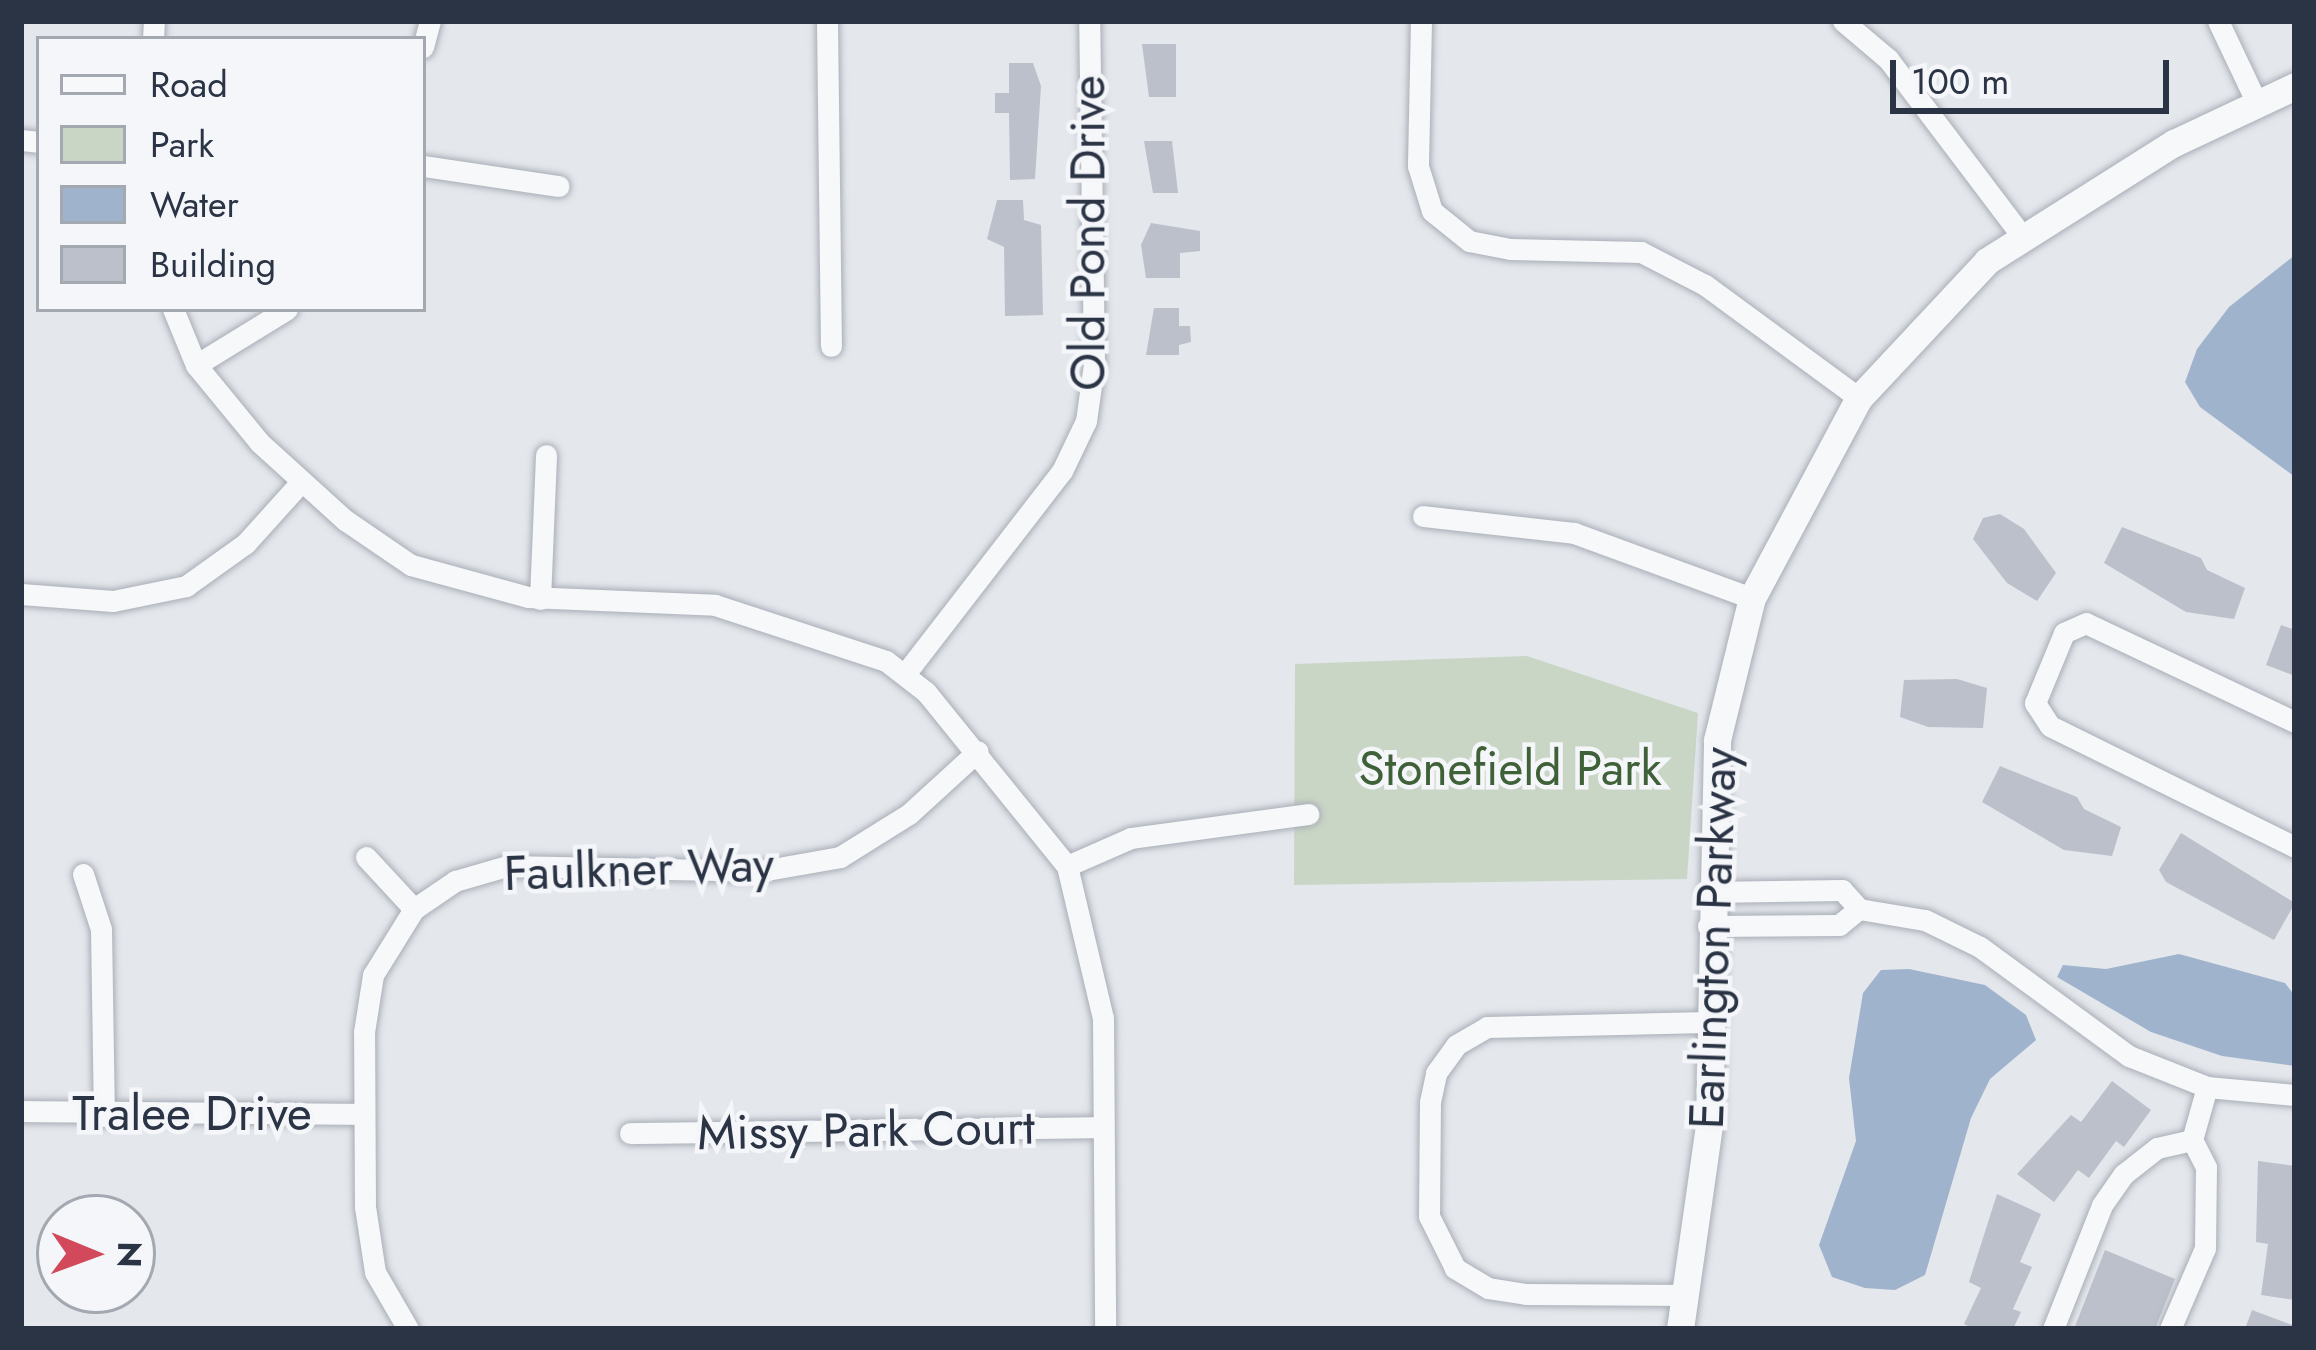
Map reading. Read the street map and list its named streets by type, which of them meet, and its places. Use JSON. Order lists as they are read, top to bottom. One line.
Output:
{"streets":{"street":["Old Pond Drive","Faulkner Way","Earlington Parkway","Tralee Drive","Missy Park Court"]},"parks":["Stonefield Park"],"legend":["Road","Park","Water","Building"],"scale_bar":"100 m","north":"right"}
